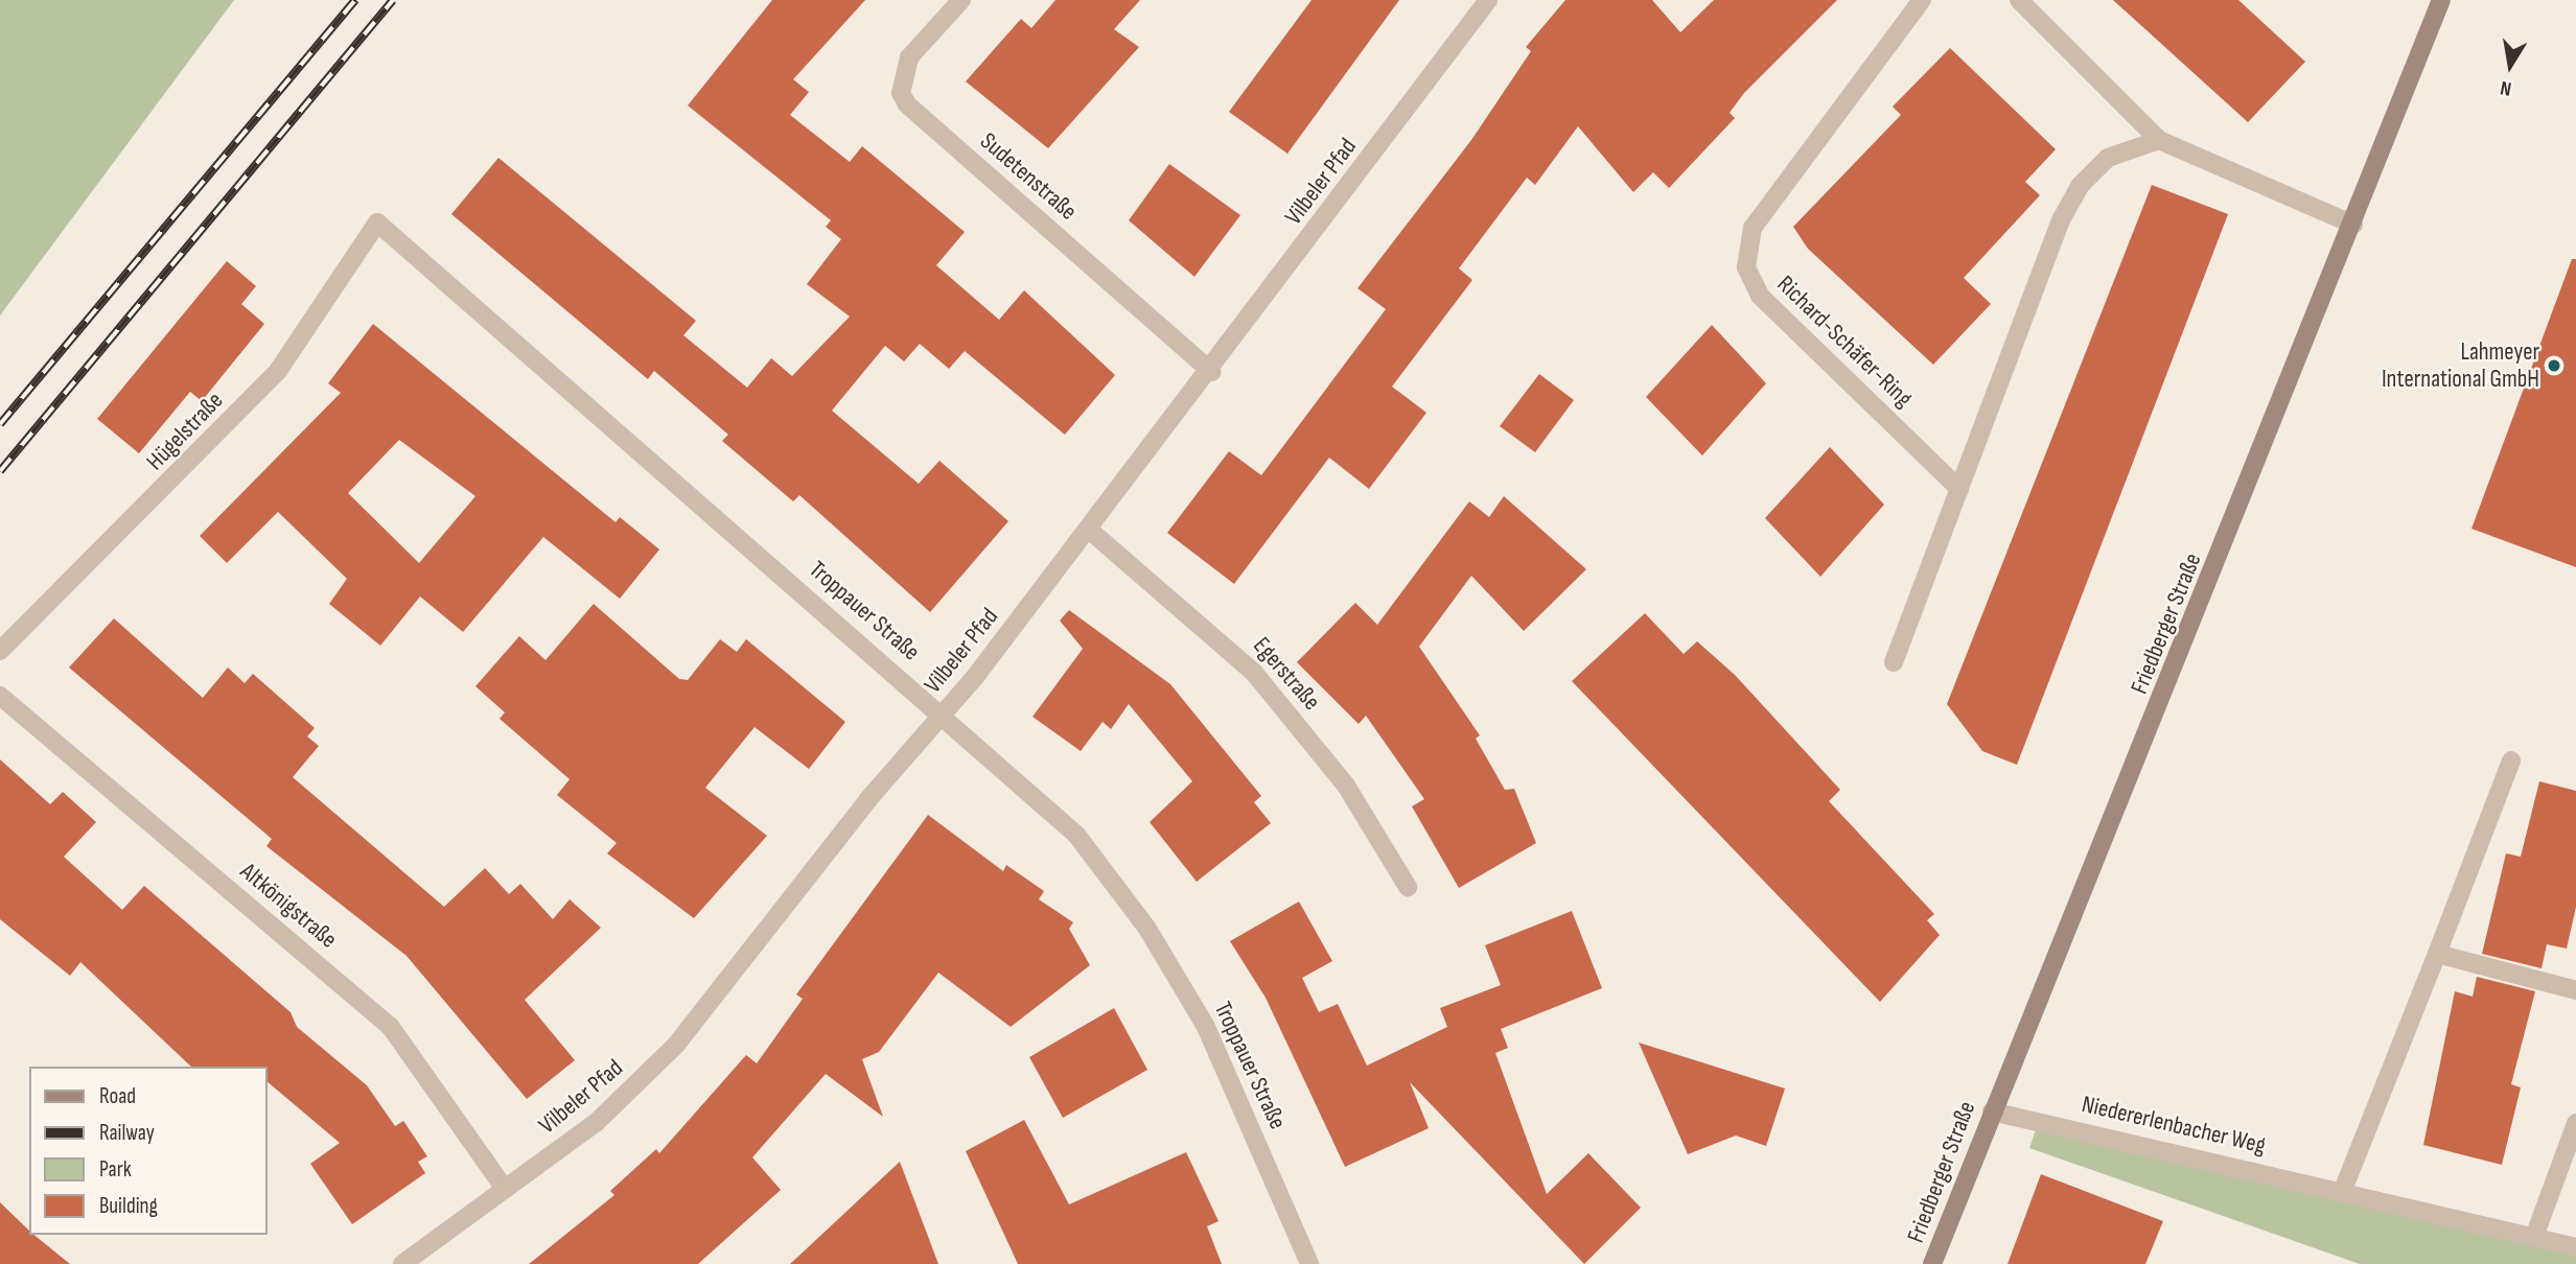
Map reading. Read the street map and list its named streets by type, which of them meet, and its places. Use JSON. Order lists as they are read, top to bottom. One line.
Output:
{"streets":{"street":["Sudetenstraße","Vilbeler Pfad","Richard-Schäfer-Ring","Hügelstraße","Troppauer Straße","Friedberger Straße","Egerstraße","Altkönigstraße","Niedererlenbacher Weg"]},"crossings":[["Sudetenstraße","Vilbeler Pfad"],["Vilbeler Pfad","Troppauer Straße"],["Vilbeler Pfad","Egerstraße"],["Vilbeler Pfad","Altkönigstraße"],["Hügelstraße","Troppauer Straße"],["Friedberger Straße","Niedererlenbacher Weg"]],"places":["Lahmeyer International GmbH"],"legend":["Road","Railway","Park","Building"],"north":"bottom"}
